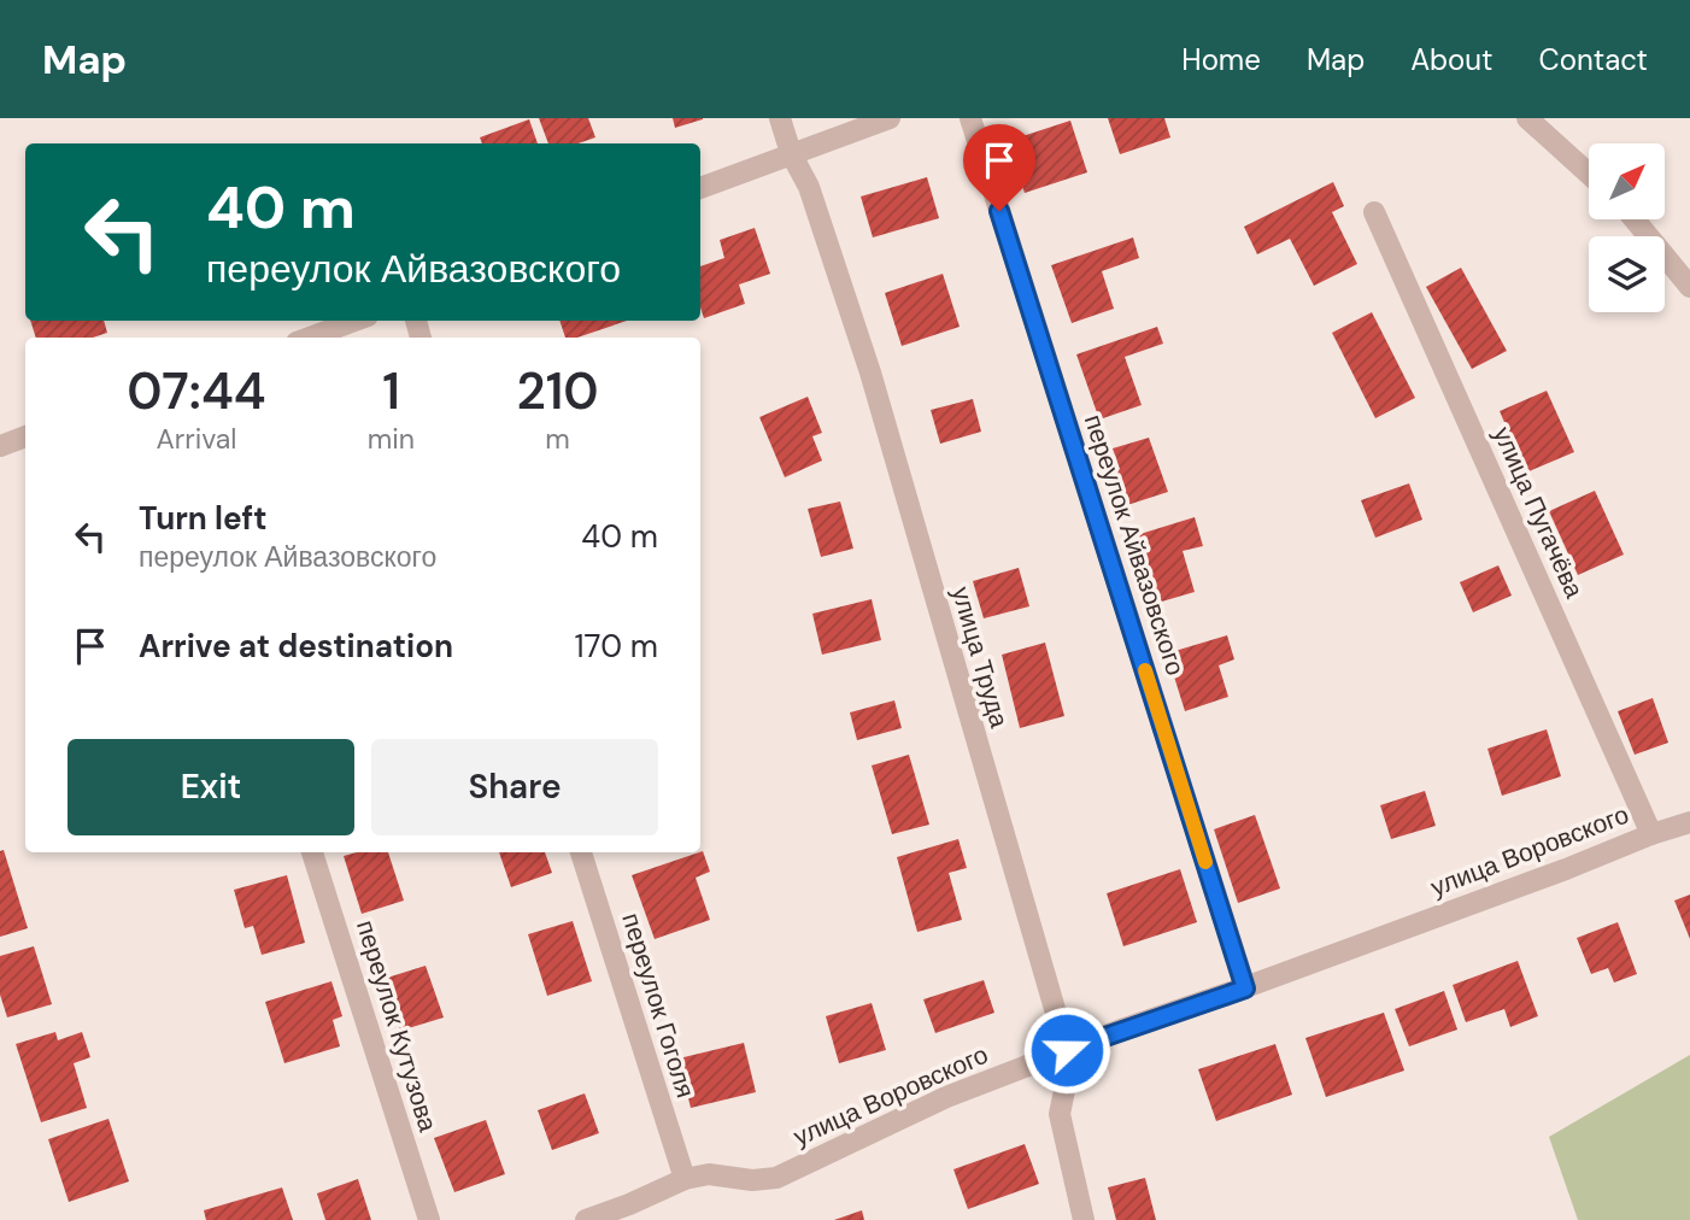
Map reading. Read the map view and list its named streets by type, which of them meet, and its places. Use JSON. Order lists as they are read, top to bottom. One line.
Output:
{"streets":{"street":["улица Пугачёва","переулок Айвазовского","улица Труда","улица Воровского","переулок Гоголя","переулок Кутузова"]},"crossings":[["улица Пугачёва","улица Воровского"],["переулок Айвазовского","улица Воровского"],["улица Труда","улица Воровского"],["улица Воровского","переулок Гоголя"]],"north":"top right","page":{"header":"Map","nav":["Home","Map","About","Contact"],"turn":["40 m","переулок Айвазовского"],"eta":["07:44","Arrival","1","min","210","m"],"list":[{"name":"Turn left","note":"переулок Айвазовского","value":"40 m"},{"name":"Arrive at destination","value":"170 m"}],"buttons":["Exit","Share"]}}
